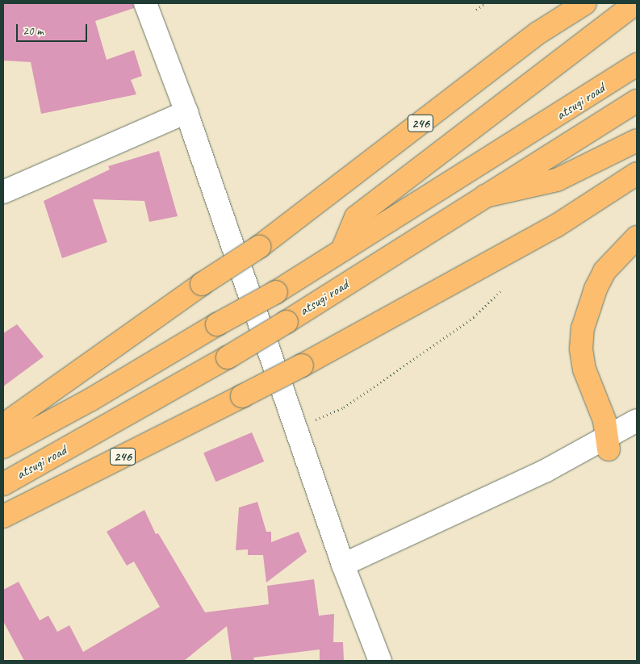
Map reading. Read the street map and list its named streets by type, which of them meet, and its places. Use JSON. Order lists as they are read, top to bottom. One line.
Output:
{"streets":{"highway":["atsugi road","246"]},"scale_bar":"20 m"}
